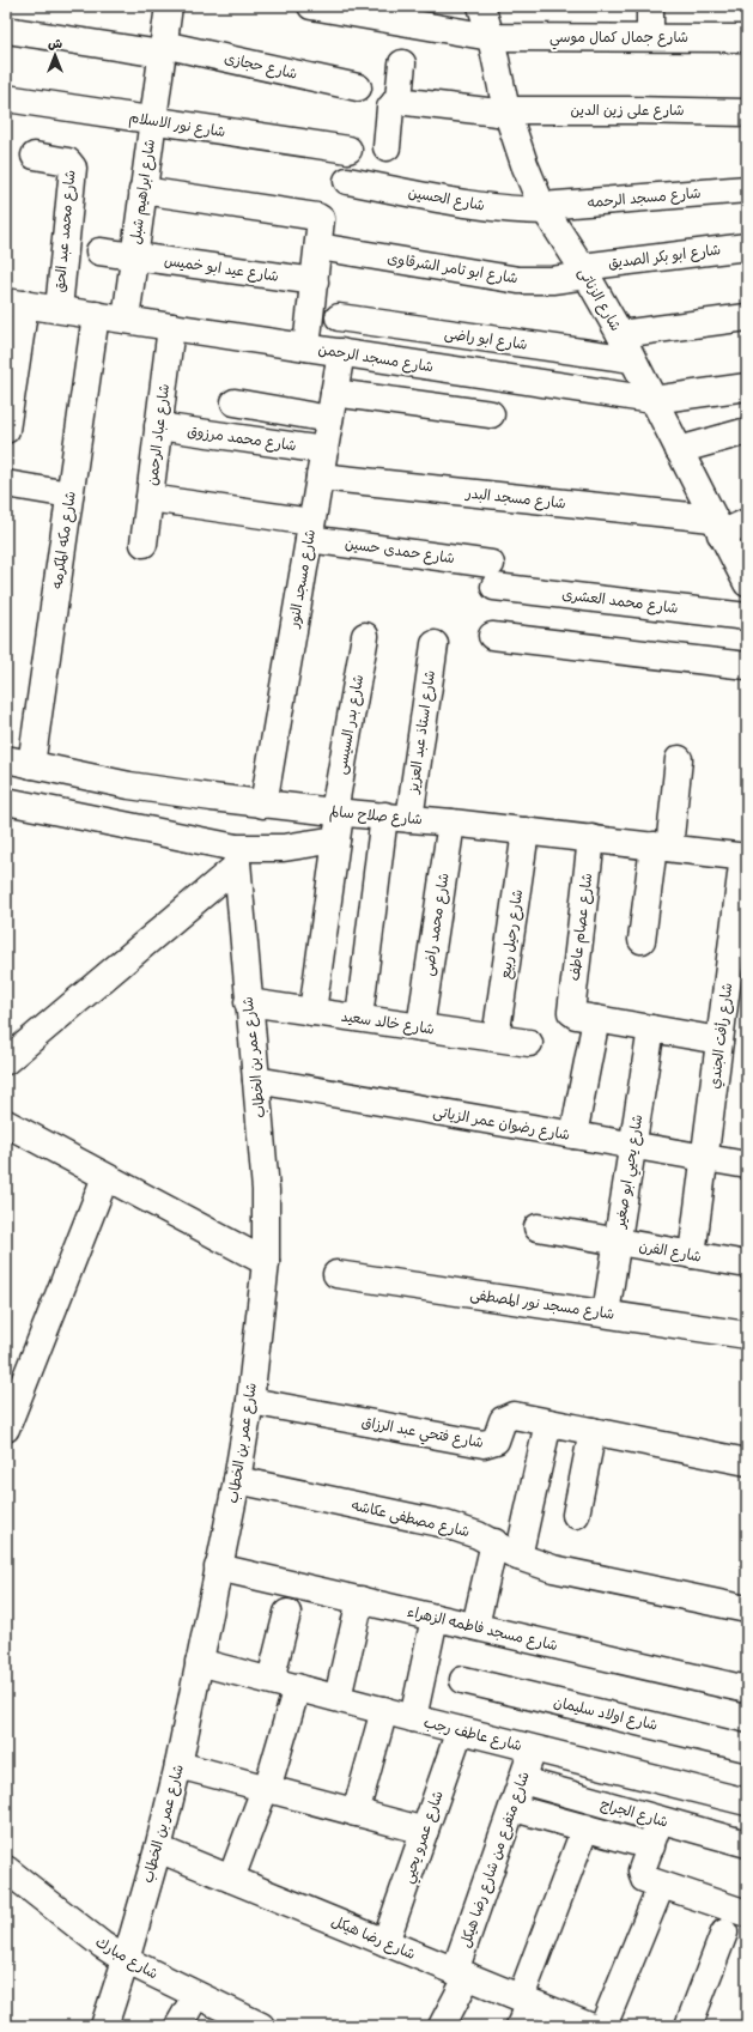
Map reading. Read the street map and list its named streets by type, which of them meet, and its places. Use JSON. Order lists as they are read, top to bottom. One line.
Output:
{"streets":{"street":["شارع جمال كمال موسي","شارع حجازى","شارع على زين الدين","شارع نور الاسلام","شارع ابراهيم شبل","شارع مسجد الرحمه","شارع الحسين","شارع محمد عبد الحق","شارع ابو بكر الصديق","شارع عيد ابو خميس","شارع ابو تامر الشرقاوى","شارع الزناتى","شارع ابو راضى","شارع مسجد الرحمن","شارع عباد الرحمن","شارع محمد مرزوق","شارع مسجد البدر","شارع مكه المكرمه","شارع حمدى حسين","شارع مسجد النور","شارع محمد العشرى","شارع بدر السيسى","شارع استاذ عبد العزيز","شارع صلاح سالم","شارع محمد راضى","شارع عصام عاطف","شارع رحيل ربيع","شارع خالد سعيد","شارع رأفت الجندي","شارع عمر بن الخطاب","شارع رضوان عمر الزياتى","شارع يحيي ابو صغير","شارع الفرن","شارع مسجد نور المصطفى","شارع فتحي عبد الرزاق","شارع مصطفى عكاشه","شارع مسجد فاطمه الزهراء","شارع اولاد سليمان","شارع عاطف رجب","شارع الجراج","شارع عمرو يحيي","شارع متفرع من شارع رضا هيكل","شارع رضا هيكل","شارع مبارك"]},"crossings":[["شارع جمال كمال موسي","شارع الزناتى"],["شارع حجازى","شارع ابراهيم شبل"],["شارع على زين الدين","شارع الزناتى"],["شارع نور الاسلام","شارع ابراهيم شبل"],["شارع ابراهيم شبل","شارع عيد ابو خميس"],["شارع ابراهيم شبل","شارع مسجد الرحمن"],["شارع مسجد الرحمه","شارع الحسين"],["شارع مسجد الرحمه","شارع الزناتى"],["شارع الحسين","شارع الزناتى"],["شارع محمد عبد الحق","شارع مسجد الرحمن"],["شارع ابو بكر الصديق","شارع ابو تامر الشرقاوى"],["شارع ابو بكر الصديق","شارع الزناتى"],["شارع ابو تامر الشرقاوى","شارع الزناتى"],["شارع الزناتى","شارع ابو راضى"],["شارع الزناتى","شارع مسجد الرحمن"],["شارع الزناتى","شارع مسجد البدر"],["شارع مسجد الرحمن","شارع عباد الرحمن"],["شارع مسجد الرحمن","شارع مكه المكرمه"],["شارع مسجد الرحمن","شارع مسجد النور"],["شارع عباد الرحمن","شارع محمد مرزوق"],["شارع عباد الرحمن","شارع حمدى حسين"],["شارع محمد مرزوق","شارع مسجد النور"],["شارع مسجد البدر","شارع مسجد النور"],["شارع مكه المكرمه","شارع صلاح سالم"],["شارع حمدى حسين","شارع مسجد النور"],["شارع حمدى حسين","شارع محمد العشرى"],["شارع مسجد النور","شارع صلاح سالم"],["شارع بدر السيسى","شارع صلاح سالم"],["شارع بدر السيسى","شارع خالد سعيد"],["شارع استاذ عبد العزيز","شارع صلاح سالم"],["شارع استاذ عبد العزيز","شارع خالد سعيد"],["شارع صلاح سالم","شارع محمد راضى"],["شارع صلاح سالم","شارع عصام عاطف"],["شارع صلاح سالم","شارع رحيل ربيع"],["شارع صلاح سالم","شارع رأفت الجندي"],["شارع محمد راضى","شارع خالد سعيد"],["شارع عصام عاطف","شارع رضوان عمر الزياتى"],["شارع رحيل ربيع","شارع خالد سعيد"],["شارع خالد سعيد","شارع عمر بن الخطاب"],["شارع رأفت الجندي","شارع رضوان عمر الزياتى"],["شارع رأفت الجندي","شارع الفرن"],["شارع عمر بن الخطاب","شارع رضوان عمر الزياتى"],["شارع عمر بن الخطاب","شارع فتحي عبد الرزاق"],["شارع عمر بن الخطاب","شارع مصطفى عكاشه"],["شارع عمر بن الخطاب","شارع مسجد فاطمه الزهراء"],["شارع عمر بن الخطاب","شارع عاطف رجب"],["شارع عمر بن الخطاب","شارع رضا هيكل"],["شارع عمر بن الخطاب","شارع مبارك"],["شارع رضوان عمر الزياتى","شارع يحيي ابو صغير"],["شارع يحيي ابو صغير","شارع الفرن"],["شارع يحيي ابو صغير","شارع مسجد نور المصطفى"],["شارع عاطف رجب","شارع عمرو يحيي"],["شارع عاطف رجب","شارع متفرع من شارع رضا هيكل"],["شارع الجراج","شارع متفرع من شارع رضا هيكل"],["شارع عمرو يحيي","شارع رضا هيكل"],["شارع متفرع من شارع رضا هيكل","شارع رضا هيكل"]],"north":"top"}
